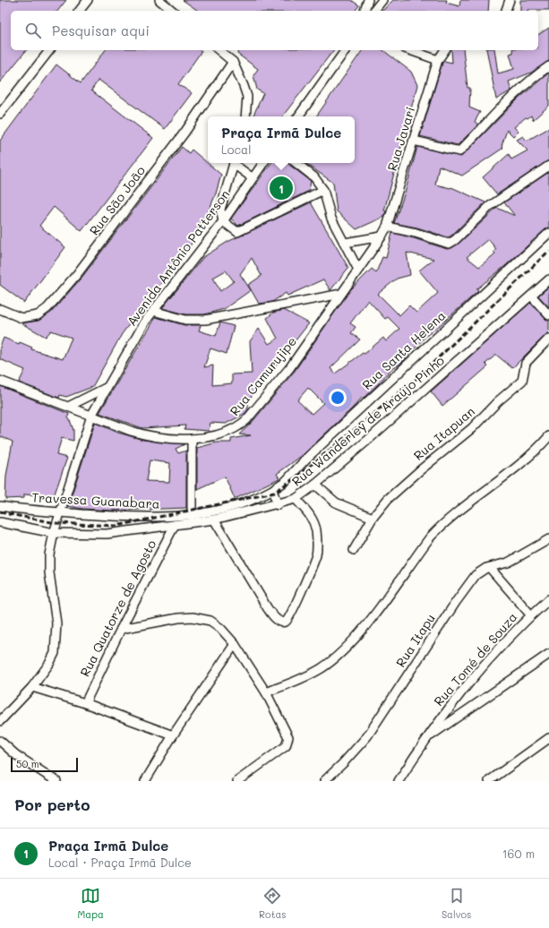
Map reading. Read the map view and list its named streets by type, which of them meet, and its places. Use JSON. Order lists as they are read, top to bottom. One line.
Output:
{"streets":{"street":["Rua Javari","Rua São João","Avenida Antônio Patterson","Rua Santa Helena","Rua Camurujipe","Rua Wanderley de Araújo Pinho","Rua Itapuan","Travessa Guanabara","Rua Quatorze de Agosto","Rua Itapu","Rua Tomé de Souza"]},"crossings":[["Rua Javari","Rua Camurujipe"],["Avenida Antônio Patterson","Rua Camurujipe"],["Avenida Antônio Patterson","Rua Wanderley de Araújo Pinho"],["Avenida Antônio Patterson","Travessa Guanabara"],["Rua Santa Helena","Travessa Guanabara"],["Rua Wanderley de Araújo Pinho","Rua Quatorze de Agosto"]],"scale_bar":"50 m","page":{"search":"Pesquisar aqui","popup":["Praça Irmã Dulce","Local"],"pins":"1","scale":"50 m","heading":"Por perto","list":[{"mark":"1","name":"Praça Irmã Dulce","note":"Local · Praça Irmã Dulce","value":"160 m"}],"nav":["Mapa","Rotas","Salvos"]}}
